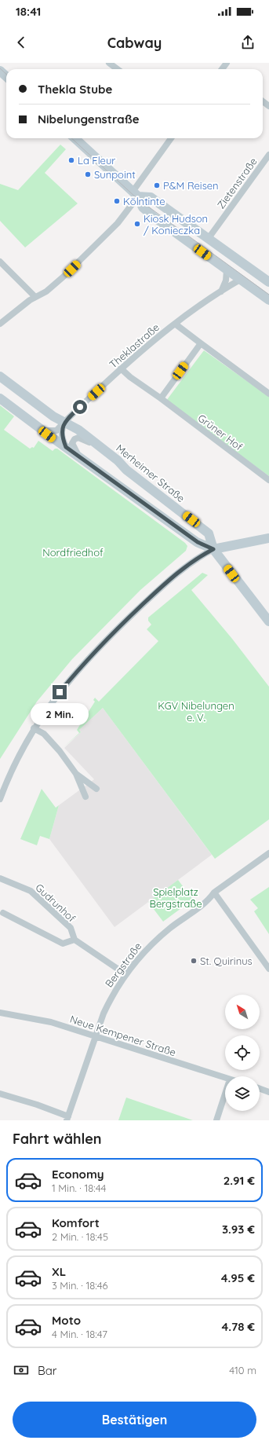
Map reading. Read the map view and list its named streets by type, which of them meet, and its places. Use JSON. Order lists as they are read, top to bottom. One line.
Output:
{"streets":{"main road":["Merheimer Straße"],"street":["Zietenstraße","Theklastraße","Grüner Hof","Gudrunhof","Bergstraße","Neue Kempener Straße"]},"crossings":[["Theklastraße","Grüner Hof"],["Theklastraße","Merheimer Straße"],["Bergstraße","Neue Kempener Straße"]],"parks":["Nordfriedhof","KGV Nibelungen e. V.","Spielplatz Bergstraße"],"places":["La Fleur","Sunpoint","P&M Reisen","Kölntinte","Kiosk Hudson / Konieczka","St. Quirinus"],"north":"top left","page":{"status":"18:41","header":"Cabway","banner":["Thekla Stube","Nibelungenstraße"],"bubble":"2 Min.","heading":"Fahrt wählen","list":[{"name":"Economy","note":"1 Min. · 18:44","value":"2.91 €"},{"name":"Komfort","note":"2 Min. · 18:45","value":"3.93 €"},{"name":"XL","note":"3 Min. · 18:46","value":"4.95 €"},{"name":"Moto","note":"4 Min. · 18:47","value":"4.78 €"}],"pay":["Bar","410 m"],"buttons":"Bestätigen"}}
